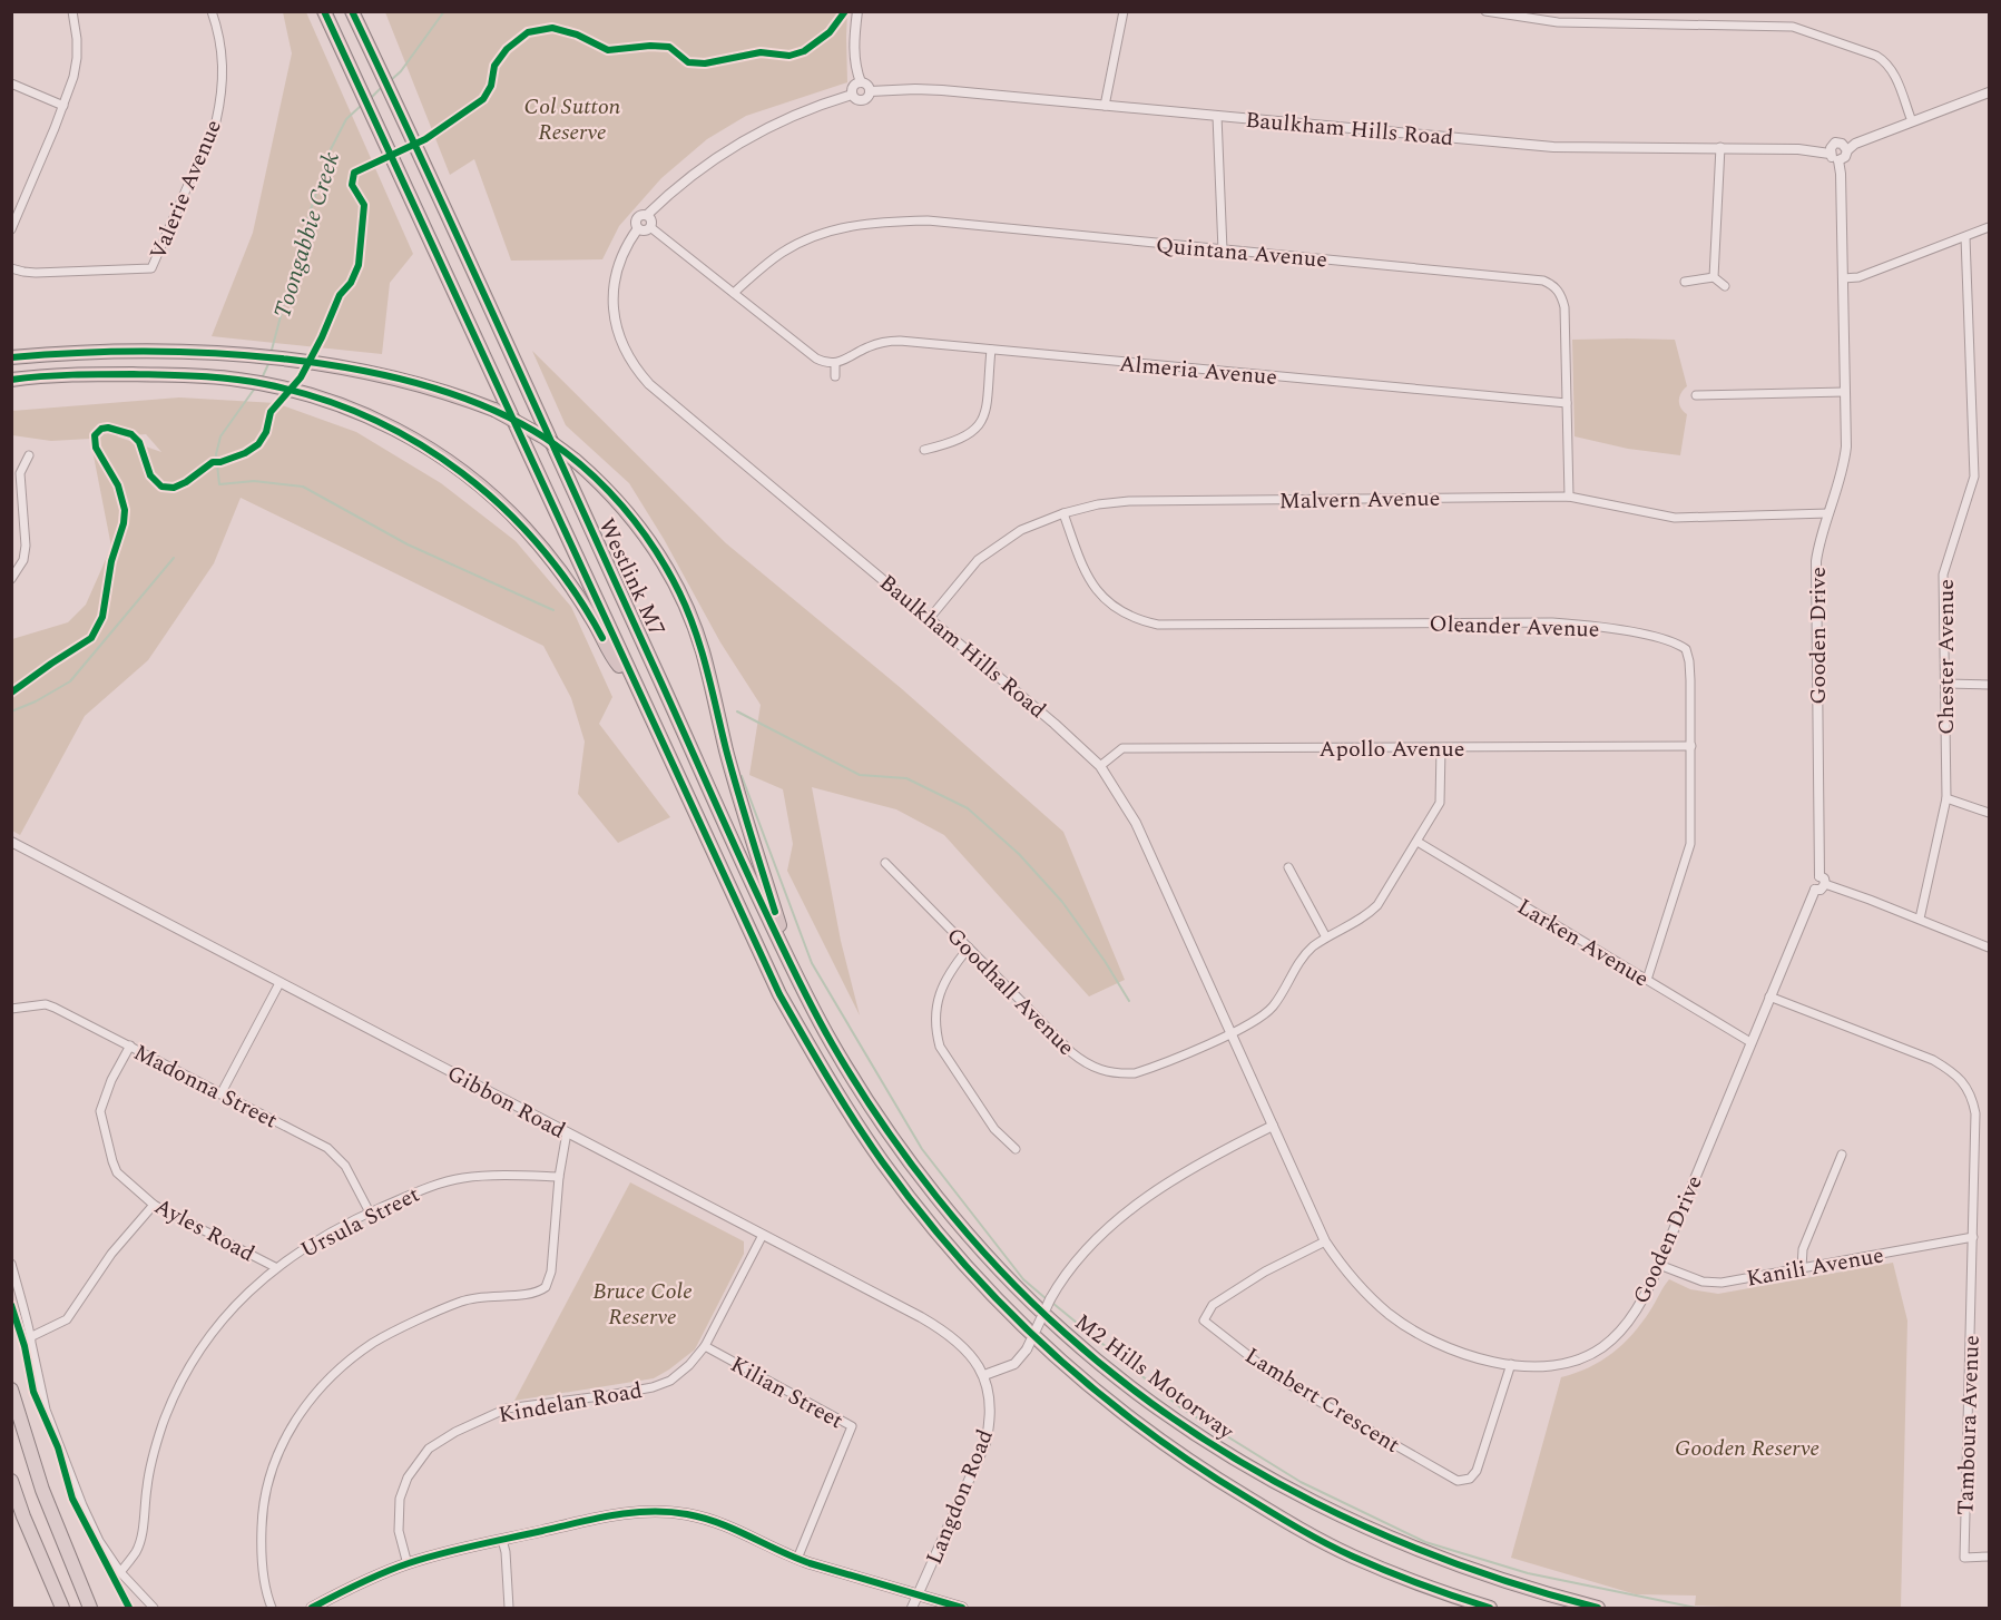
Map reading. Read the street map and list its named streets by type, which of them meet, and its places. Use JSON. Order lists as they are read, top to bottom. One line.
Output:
{"streets":{"highway":["Westlink M7","M2 Hills Motorway"],"street":["Baulkham Hills Road","Valerie Avenue","Quintana Avenue","Almeria Avenue","Malvern Avenue","Oleander Avenue","Gooden Drive","Chester Avenue","Apollo Avenue","Larken Avenue","Goodhall Avenue","Madonna Street","Gibbon Road","Ursula Street","Ayles Road","Kanili Avenue","Kilian Street","Lambert Crescent","Kindelan Road","Tamboura Avenue","Langdon Road"]},"crossings":[["Baulkham Hills Road","Malvern Avenue"],["Baulkham Hills Road","Gooden Drive"],["Baulkham Hills Road","Apollo Avenue"],["Baulkham Hills Road","Goodhall Avenue"],["Quintana Avenue","Almeria Avenue"],["Quintana Avenue","Malvern Avenue"],["Malvern Avenue","Oleander Avenue"],["Malvern Avenue","Gooden Drive"],["Westlink M7","M2 Hills Motorway"],["Oleander Avenue","Apollo Avenue"],["Oleander Avenue","Larken Avenue"],["Gooden Drive","Larken Avenue"],["Gooden Drive","Kanili Avenue"],["Gooden Drive","Lambert Crescent"],["Gooden Drive","Tamboura Avenue"],["Apollo Avenue","Goodhall Avenue"],["Larken Avenue","Goodhall Avenue"],["Madonna Street","Ursula Street"],["Madonna Street","Ayles Road"],["Gibbon Road","Kindelan Road"],["Gibbon Road","Langdon Road"],["Ursula Street","Ayles Road"],["Kanili Avenue","Tamboura Avenue"],["Kilian Street","Kindelan Road"]],"water":["Toongabbie Creek"],"parks":["Col Sutton Reserve","Bruce Cole Reserve","Gooden Reserve"]}
